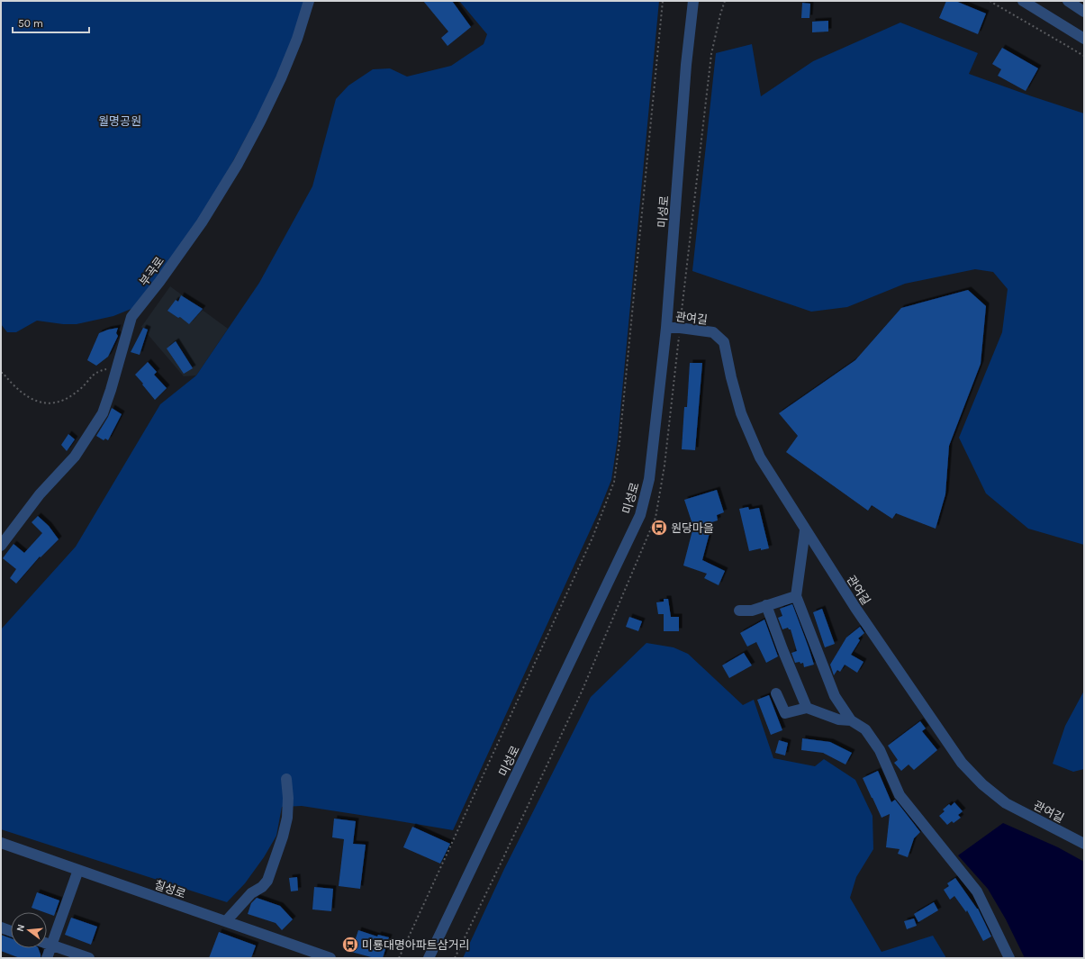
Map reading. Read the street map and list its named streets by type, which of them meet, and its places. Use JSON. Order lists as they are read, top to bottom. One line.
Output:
{"streets":{"street":["미성로","부곡로","관여길","칠성로"]},"crossings":[["미성로","관여길"]],"parks":["월명공원"],"places":{"bus stop":["원당마을","미룡대명아파트삼거리"]},"scale_bar":"50 m","north":"left"}
